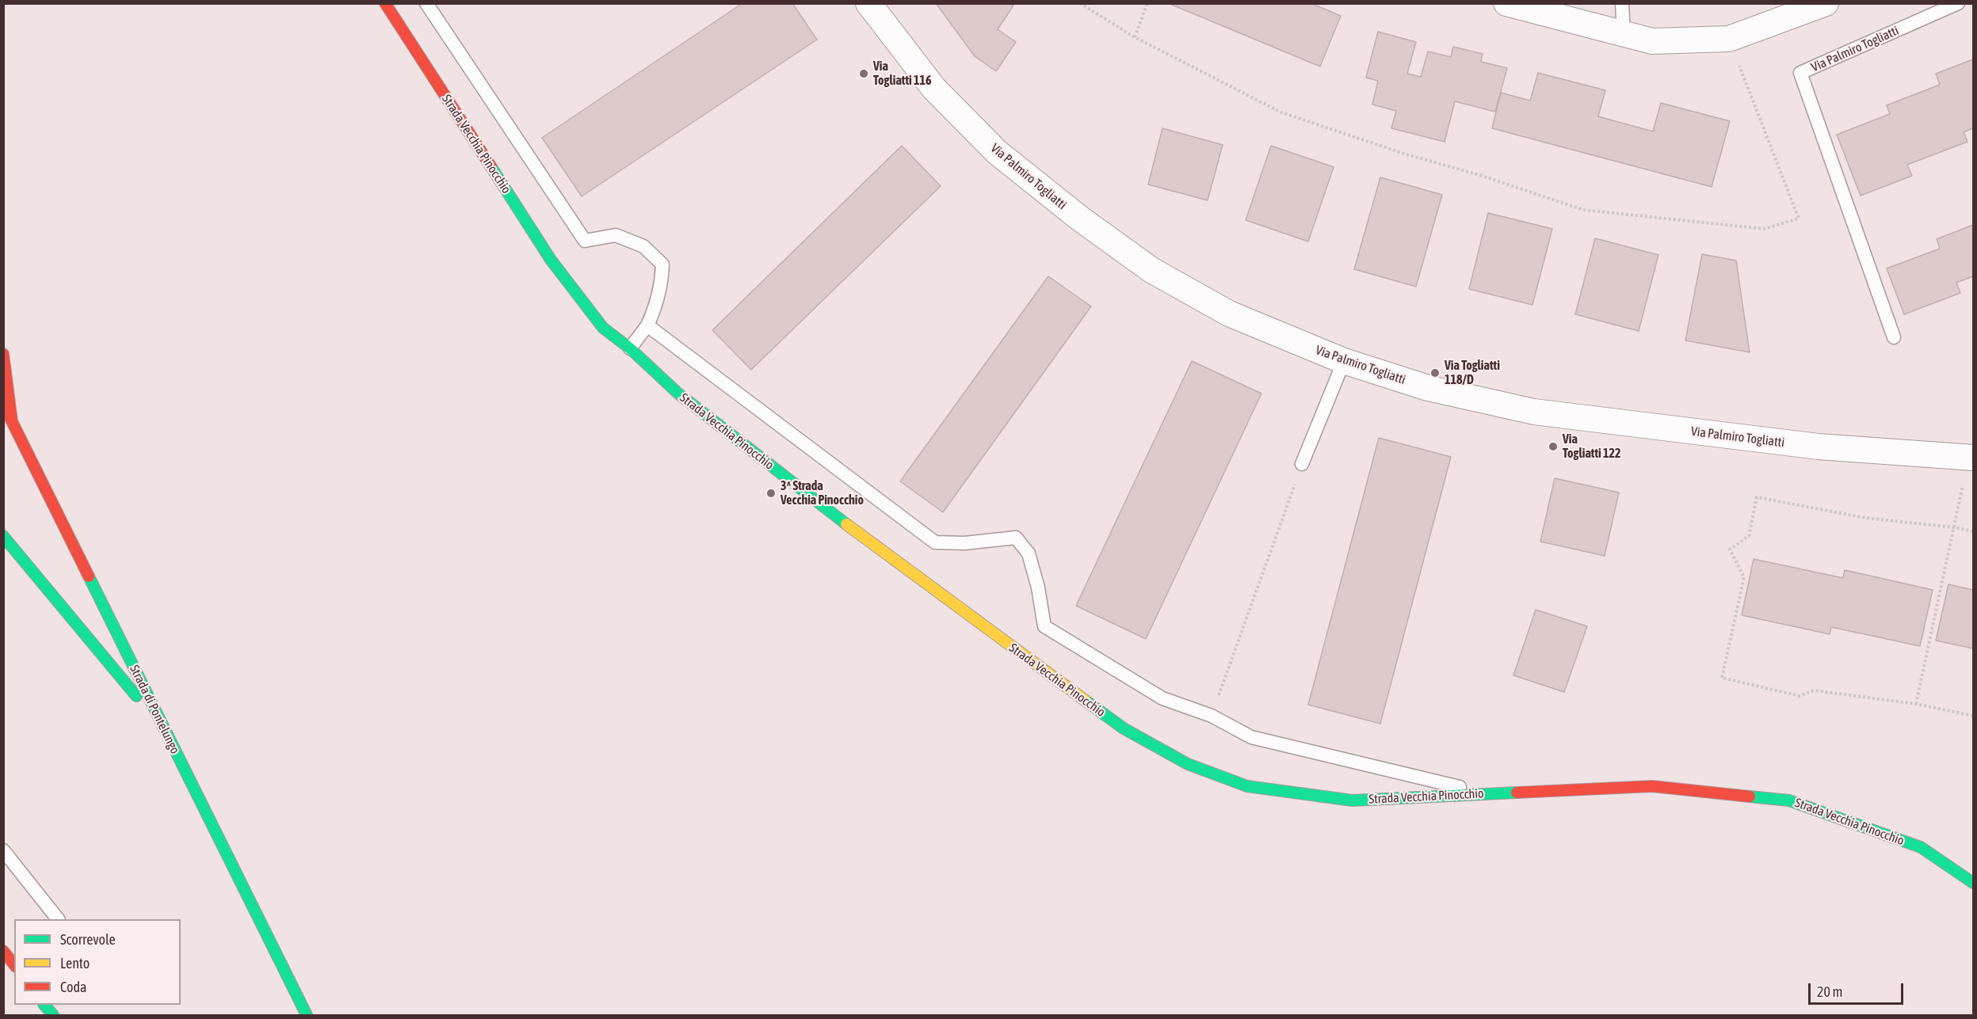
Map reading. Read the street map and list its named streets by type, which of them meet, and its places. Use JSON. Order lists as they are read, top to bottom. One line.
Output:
{"streets":{"main road":["Strada Vecchia Pinocchio","Strada di Pontelungo"],"street":["Via Palmiro Togliatti"]},"places":["Via Togliatti 116","Via Togliatti 118/D","Via Togliatti 122","3^ Strada Vecchia Pinocchio"],"legend":["Scorrevole","Lento","Coda"],"scale_bar":"20 m"}
